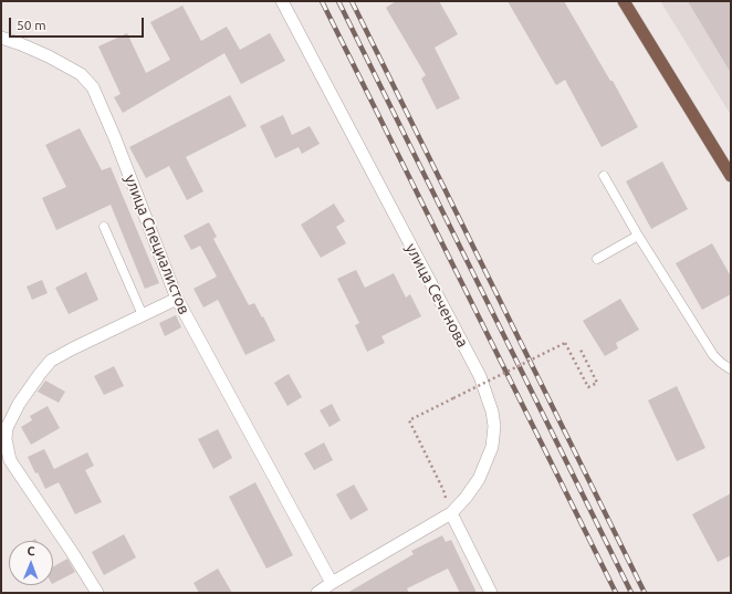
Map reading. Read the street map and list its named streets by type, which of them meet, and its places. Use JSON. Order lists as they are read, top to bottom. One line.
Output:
{"streets":{"street":["улица Специалистов","улица Сеченова"]},"crossings":[["улица Специалистов","улица Сеченова"]],"scale_bar":"50 m","north":"top"}
